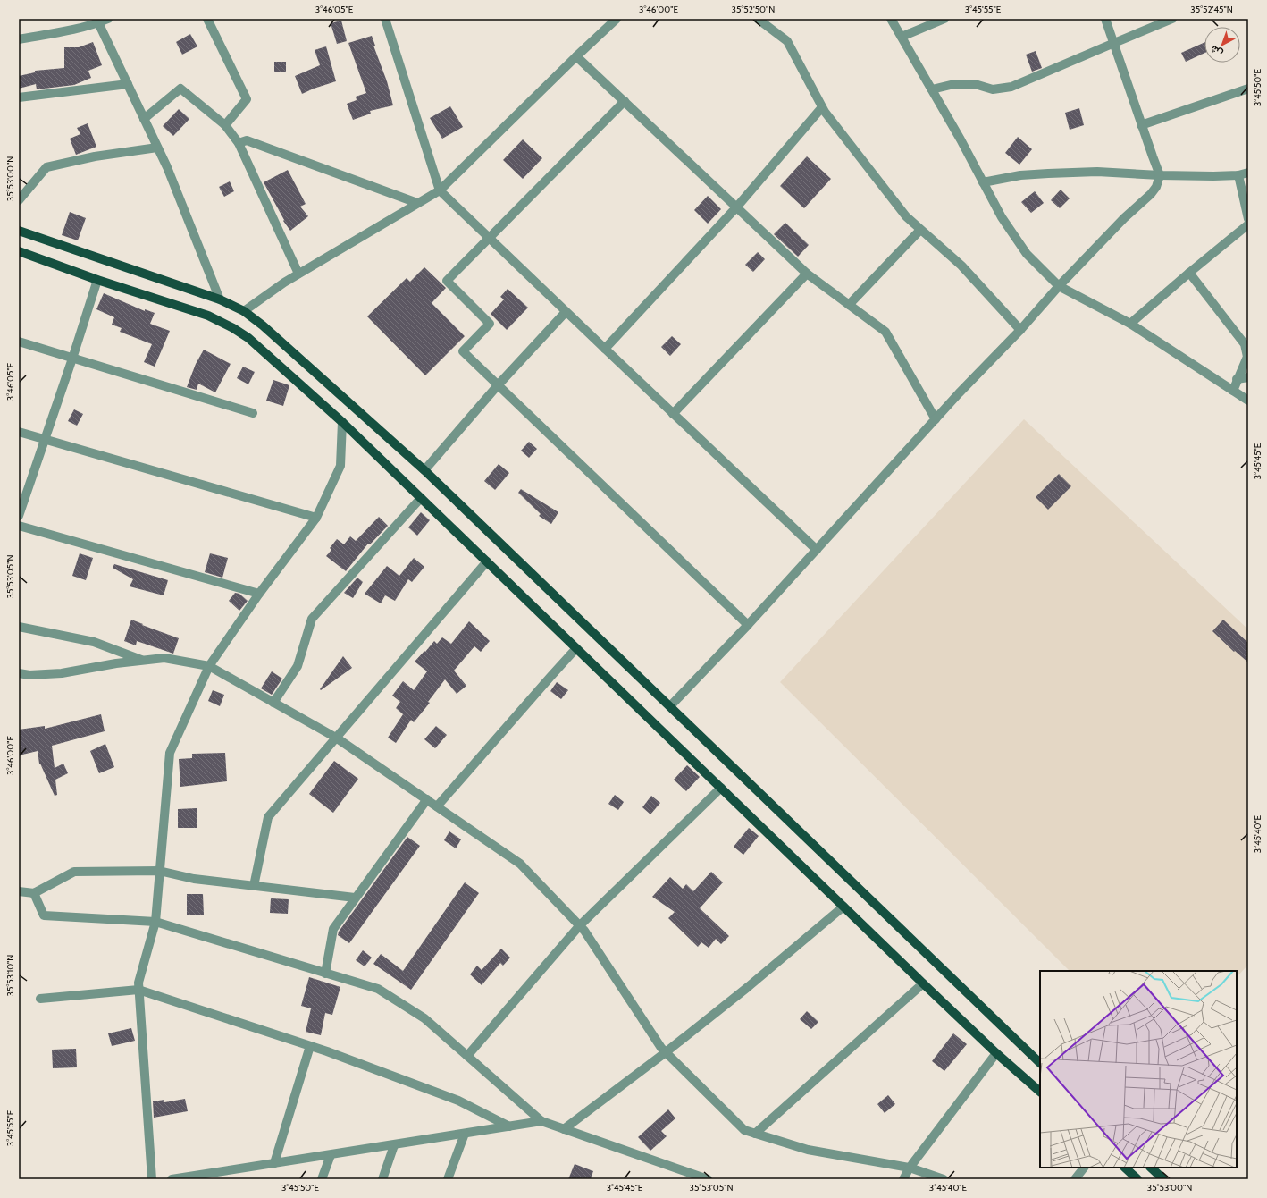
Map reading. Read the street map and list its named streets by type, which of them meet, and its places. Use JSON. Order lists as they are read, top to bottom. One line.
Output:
{"north":"bottom left","coordinates":["3°46'05\"E","3°46'00\"E","35°52'50\"N","3°45'55\"E","35°52'45\"N","3°45'50\"E","35°53'00\"N","3°45'45\"E","35°53'05\"N","3°45'40\"E","35°53'10\"N"]}
